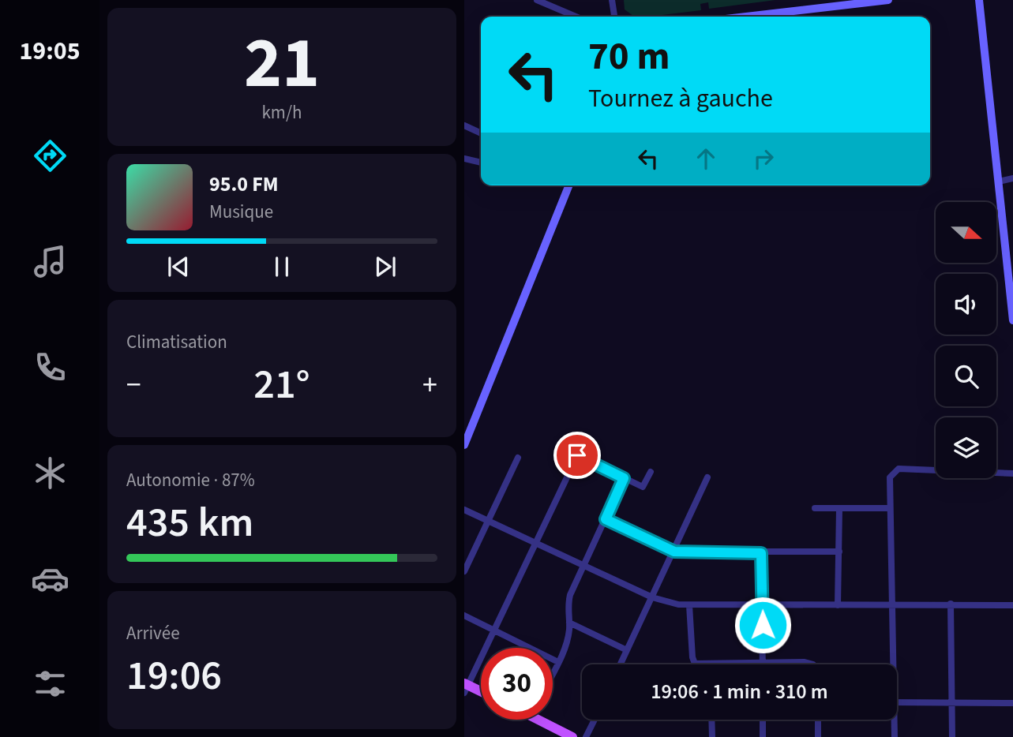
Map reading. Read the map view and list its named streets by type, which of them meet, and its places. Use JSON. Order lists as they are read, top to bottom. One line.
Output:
{"north":"right","page":{"tabs":"19:05","tile":[["21","km/h"],"Climatisation",["Autonomie · 87%","435 km"],["Arrivée","19:06"]],"turn":["70 m","Tournez à gauche"],"song":["95.0 FM","Musique"],"heat":["−","21°","+"],"limit":"30","trip":"19:06 · 1 min · 310 m"}}
